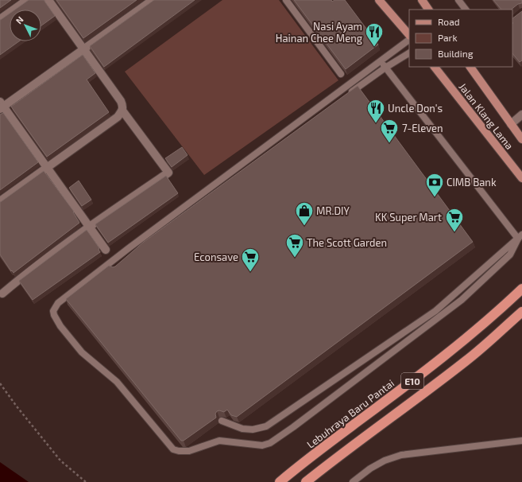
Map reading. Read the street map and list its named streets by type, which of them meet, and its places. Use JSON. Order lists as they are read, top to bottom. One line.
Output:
{"streets":{"highway":["E10","Lebuhraya Baru Pantai"],"main road":["Jalan Klang Lama"]},"places":{"restaurant":["Nasi Ayam Hainan Chee Meng","Uncle Don's"],"supermarket":["7-Eleven","KK Super Mart","The Scott Garden","Econsave"],"bank":["CIMB Bank"],"shop":["MR.DIY"]},"legend":["Road","Park","Building"],"north":"top left"}
